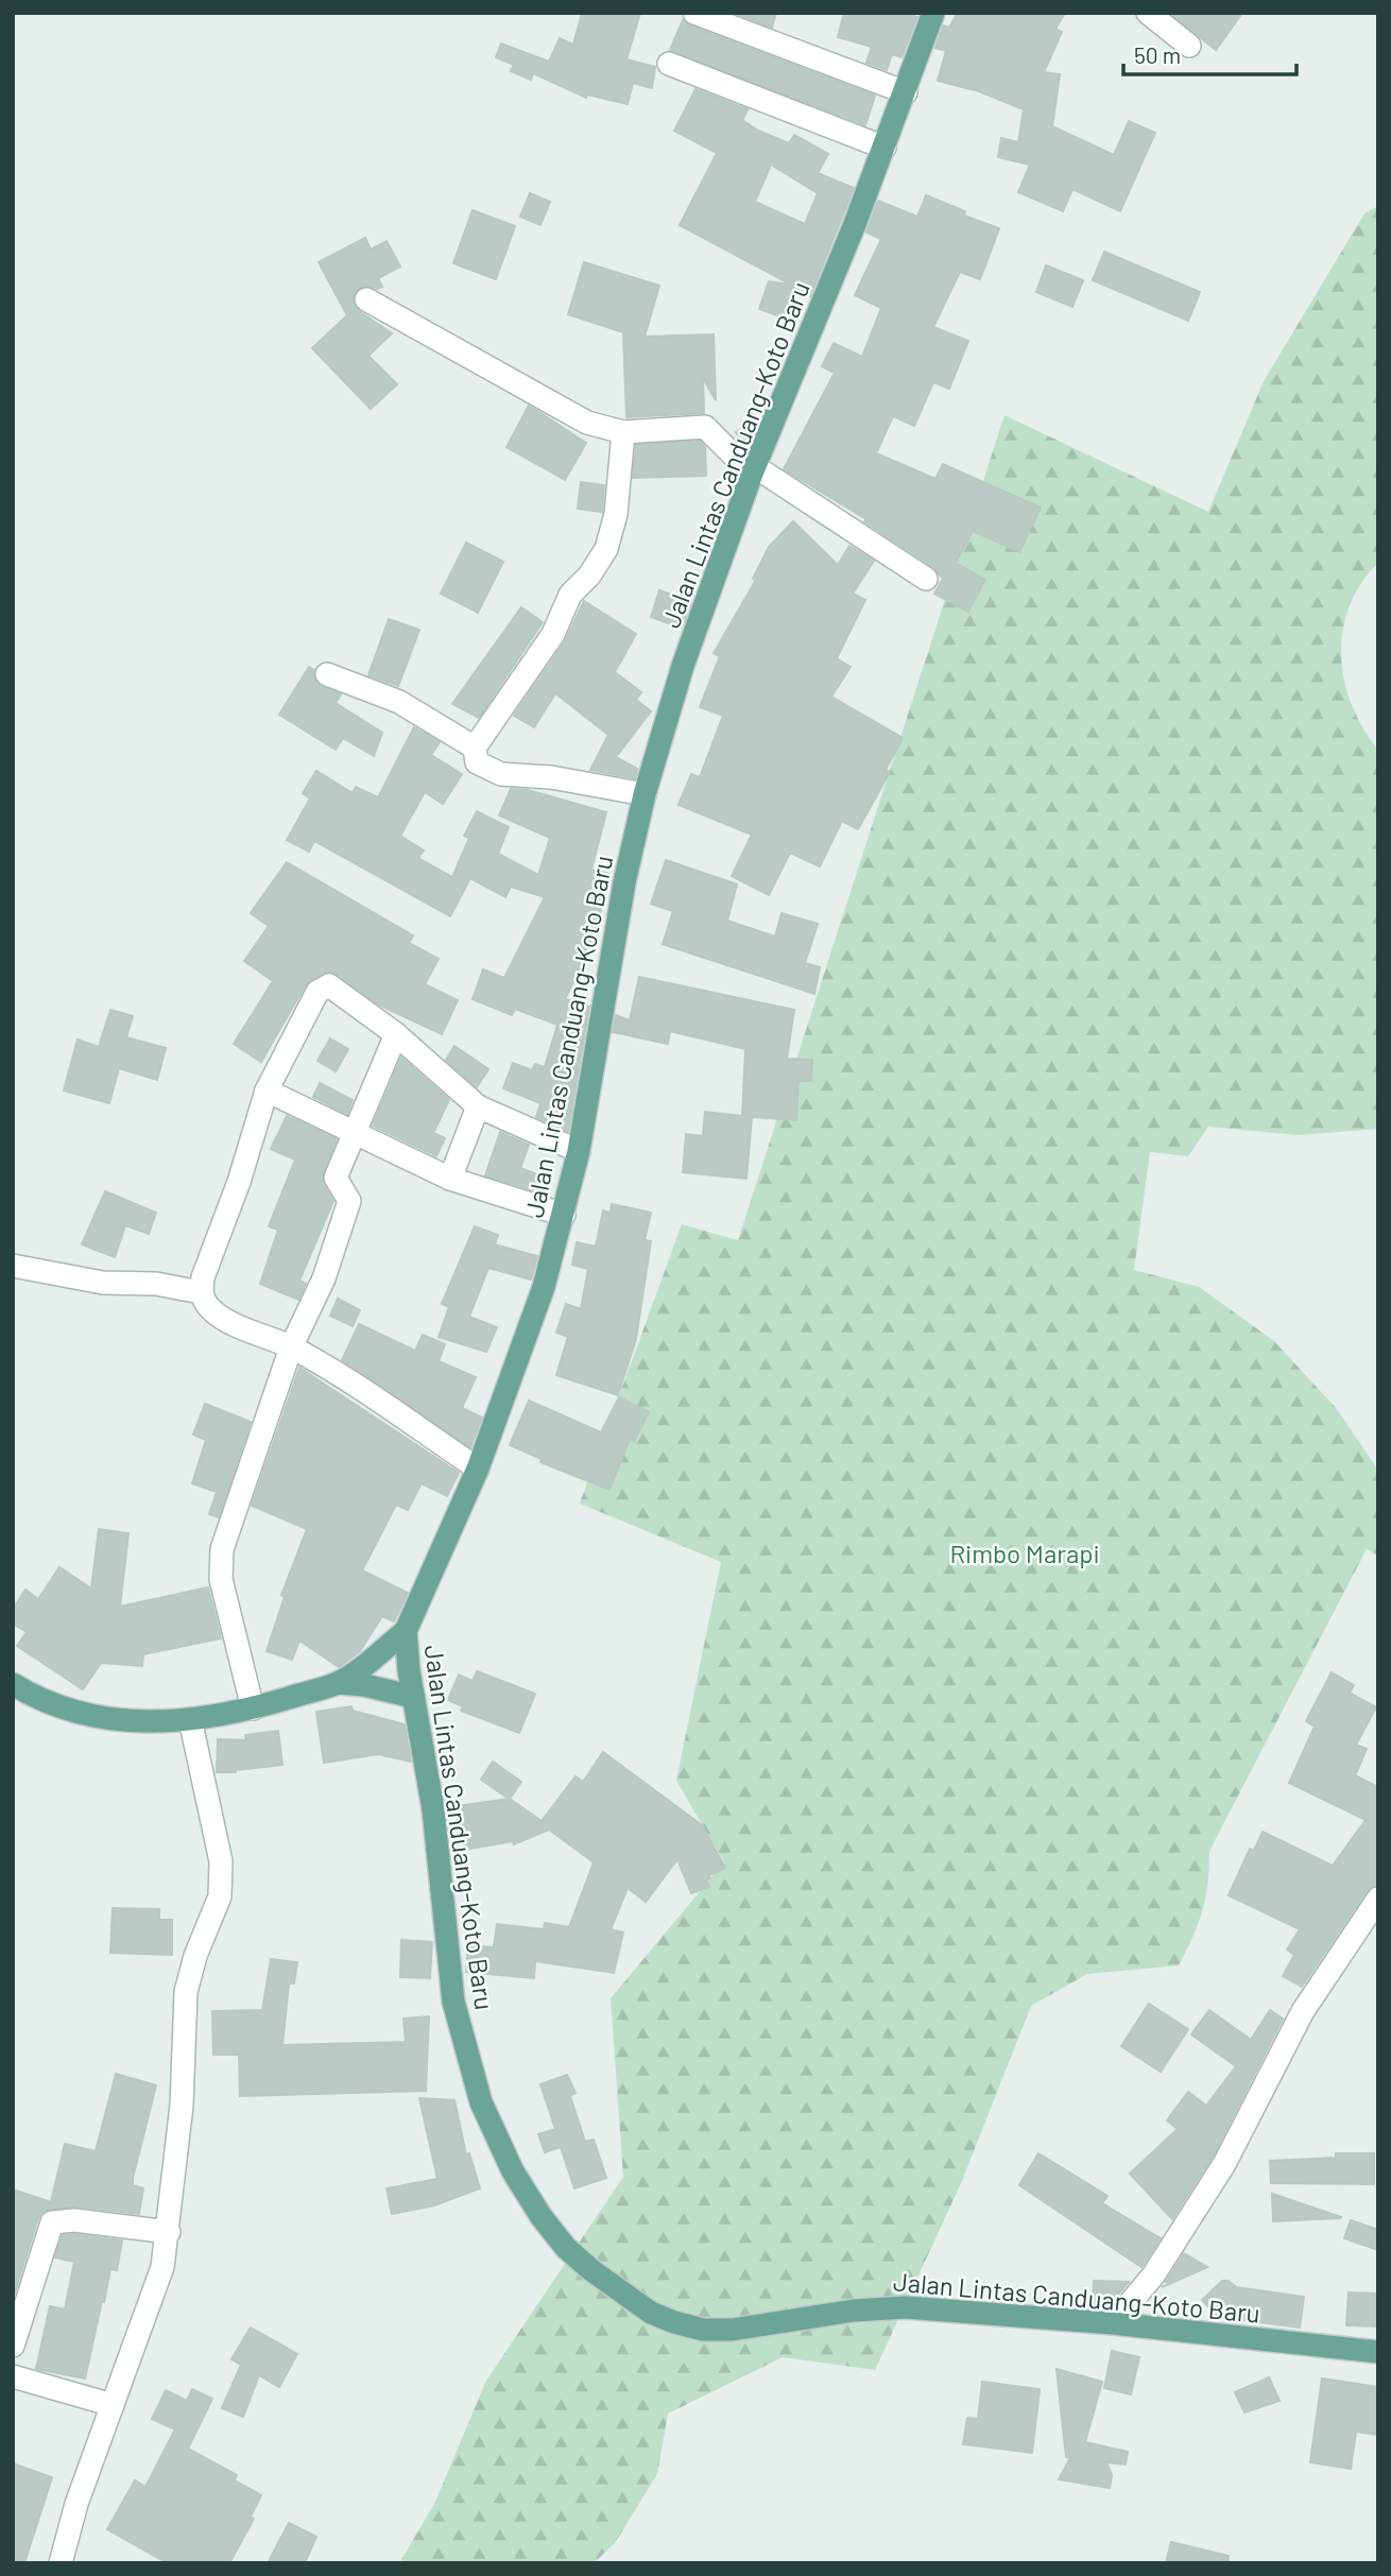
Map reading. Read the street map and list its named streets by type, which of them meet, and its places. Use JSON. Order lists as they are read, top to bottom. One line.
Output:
{"streets":{"main road":["Jalan Lintas Canduang-Koto Baru"]},"parks":["Rimbo Marapi"],"scale_bar":"50 m"}
